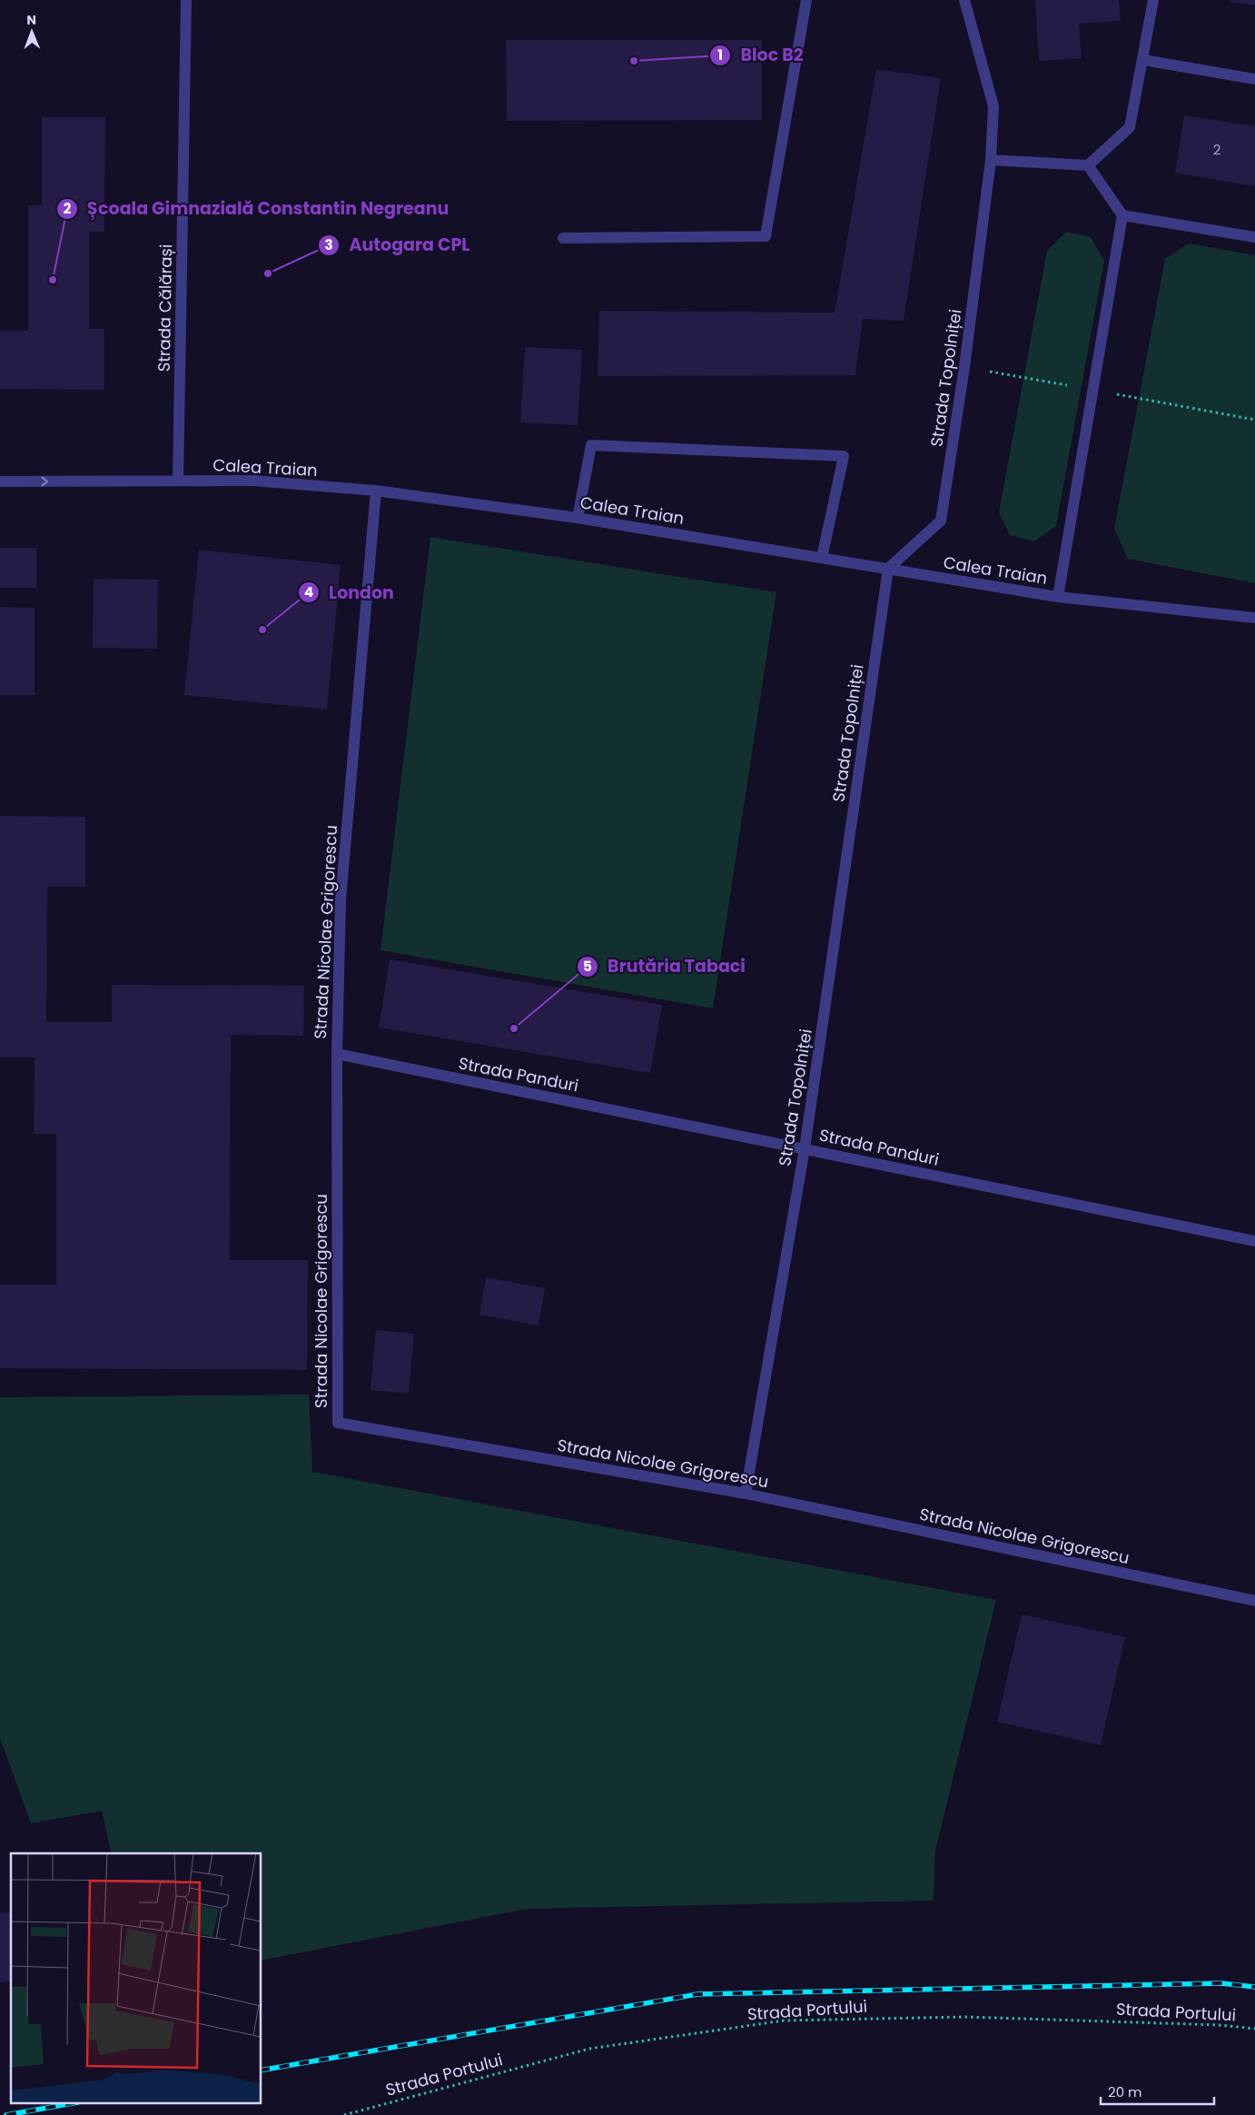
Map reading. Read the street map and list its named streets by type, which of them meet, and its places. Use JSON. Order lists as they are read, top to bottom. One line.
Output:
{"streets":{"street":["Strada Călărași","Strada Topolniței","Calea Traian","Strada Nicolae Grigorescu","Strada Panduri"],"path":["Strada Portului"]},"crossings":[["Strada Călărași","Calea Traian"],["Strada Topolniței","Calea Traian"],["Strada Topolniței","Strada Nicolae Grigorescu"],["Strada Topolniței","Strada Panduri"],["Calea Traian","Strada Nicolae Grigorescu"],["Strada Nicolae Grigorescu","Strada Panduri"]],"places":["Bloc B2","Autogara CPL","Școala Gimnazială Constantin Negreanu","London","Brutăria Tabaci"],"house_numbers":["2"],"scale_bar":"20 m","north":"top"}
